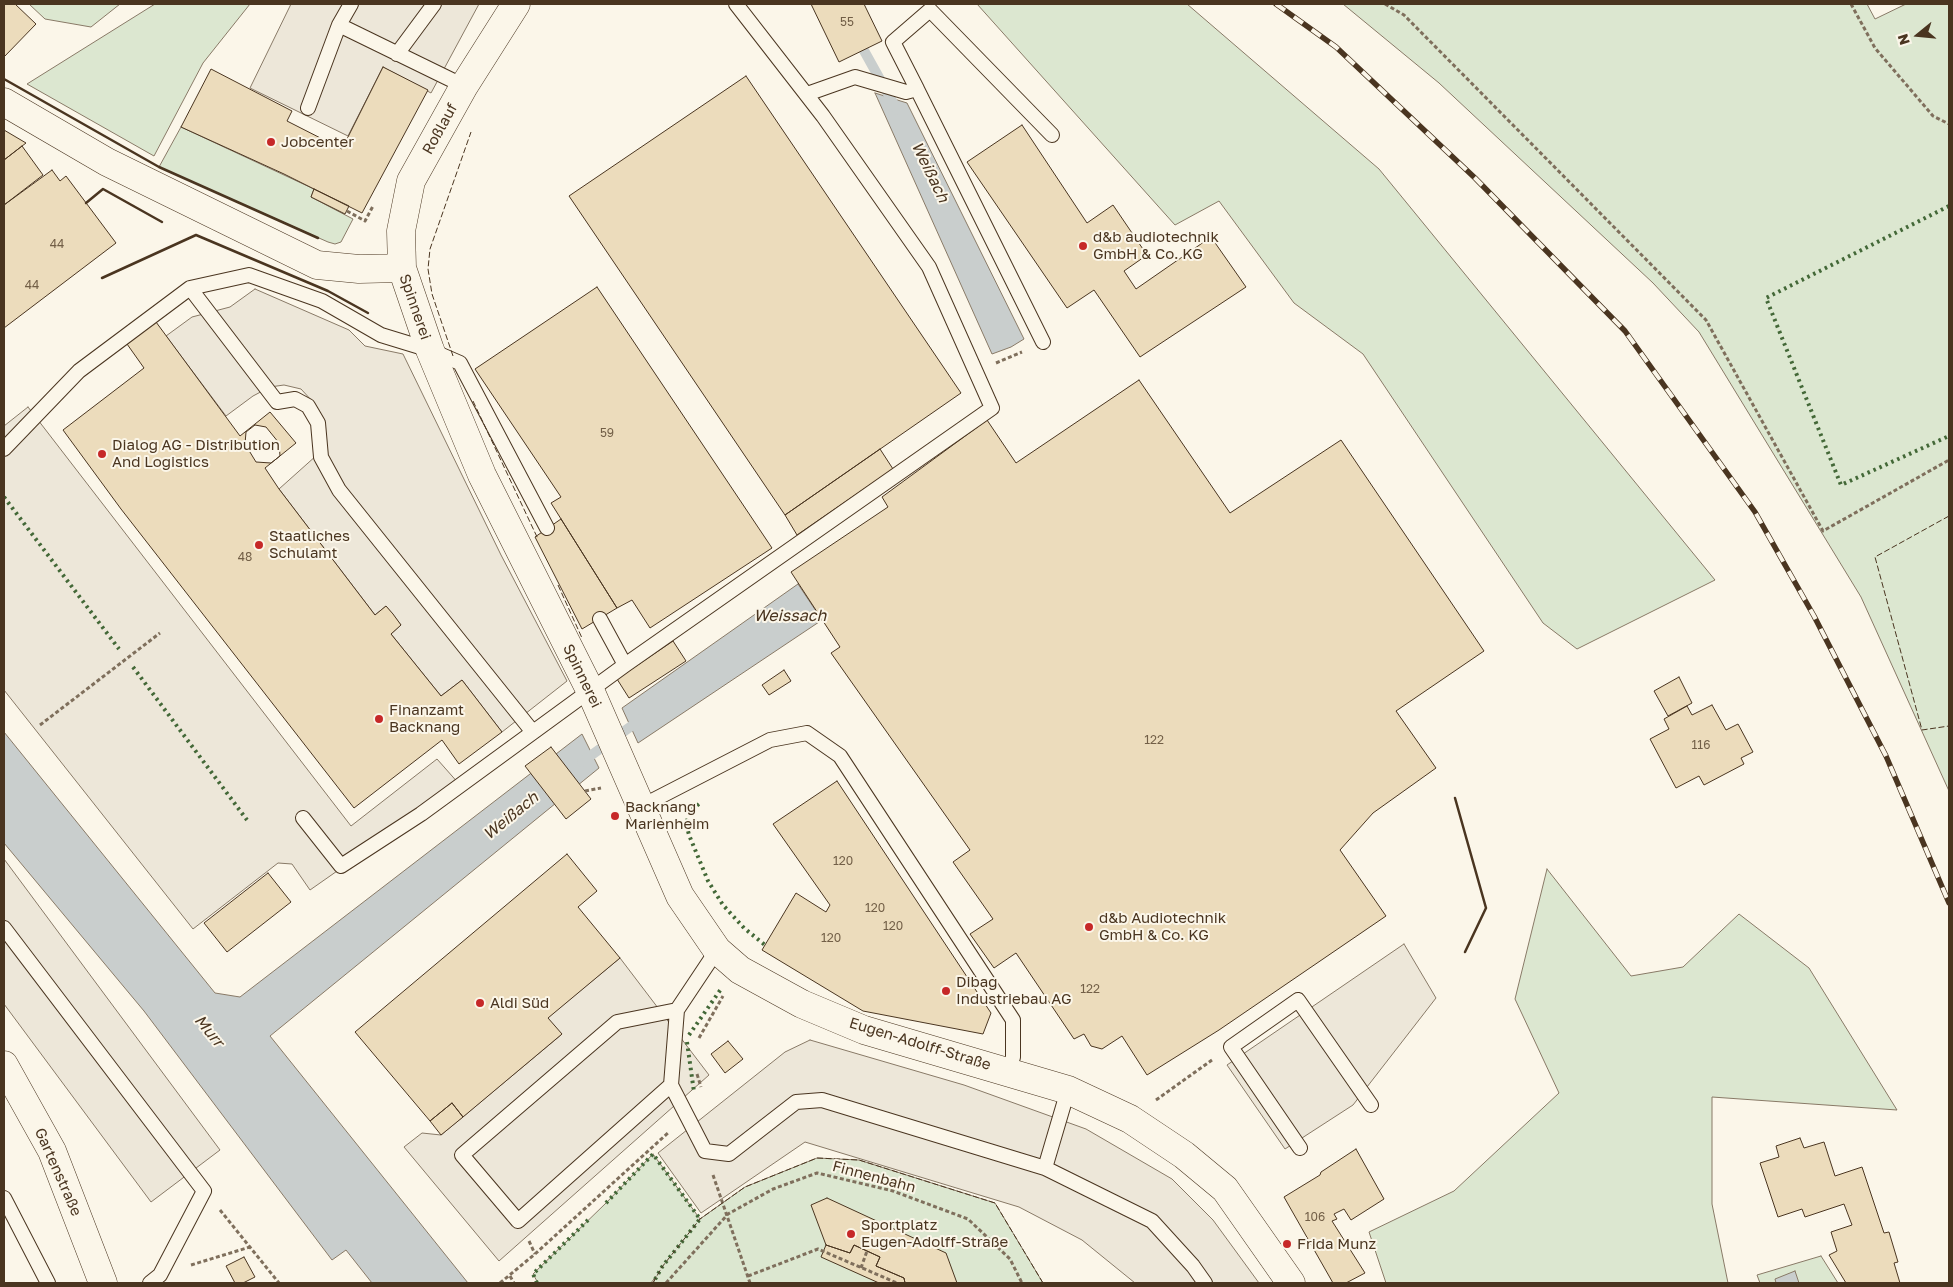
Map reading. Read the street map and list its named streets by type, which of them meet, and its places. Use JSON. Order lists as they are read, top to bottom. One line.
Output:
{"streets":{"street":["Roßlauf","Spinnerei","Eugen-Adolff-Straße","Gartenstraße"],"path":["Finnenbahn"]},"crossings":[["Roßlauf","Spinnerei"],["Spinnerei","Eugen-Adolff-Straße"]],"water":["Weißach","Weissach","Murr"],"places":["Jobcenter","d&b audiotechnik GmbH & Co. KG","Dialog AG - Distribution And Logistics","Staatliches Schulamt","Finanzamt Backnang","Backnang Marienheim","d&b Audiotechnik GmbH & Co. KG","Dibag Industriebau AG","Aldi Süd","Sportplatz Eugen-Adolff-Straße","Frida Munz"],"house_numbers":["55","44","44","59","48","122","116","120","120","120","120","122","106"],"north":"left"}
